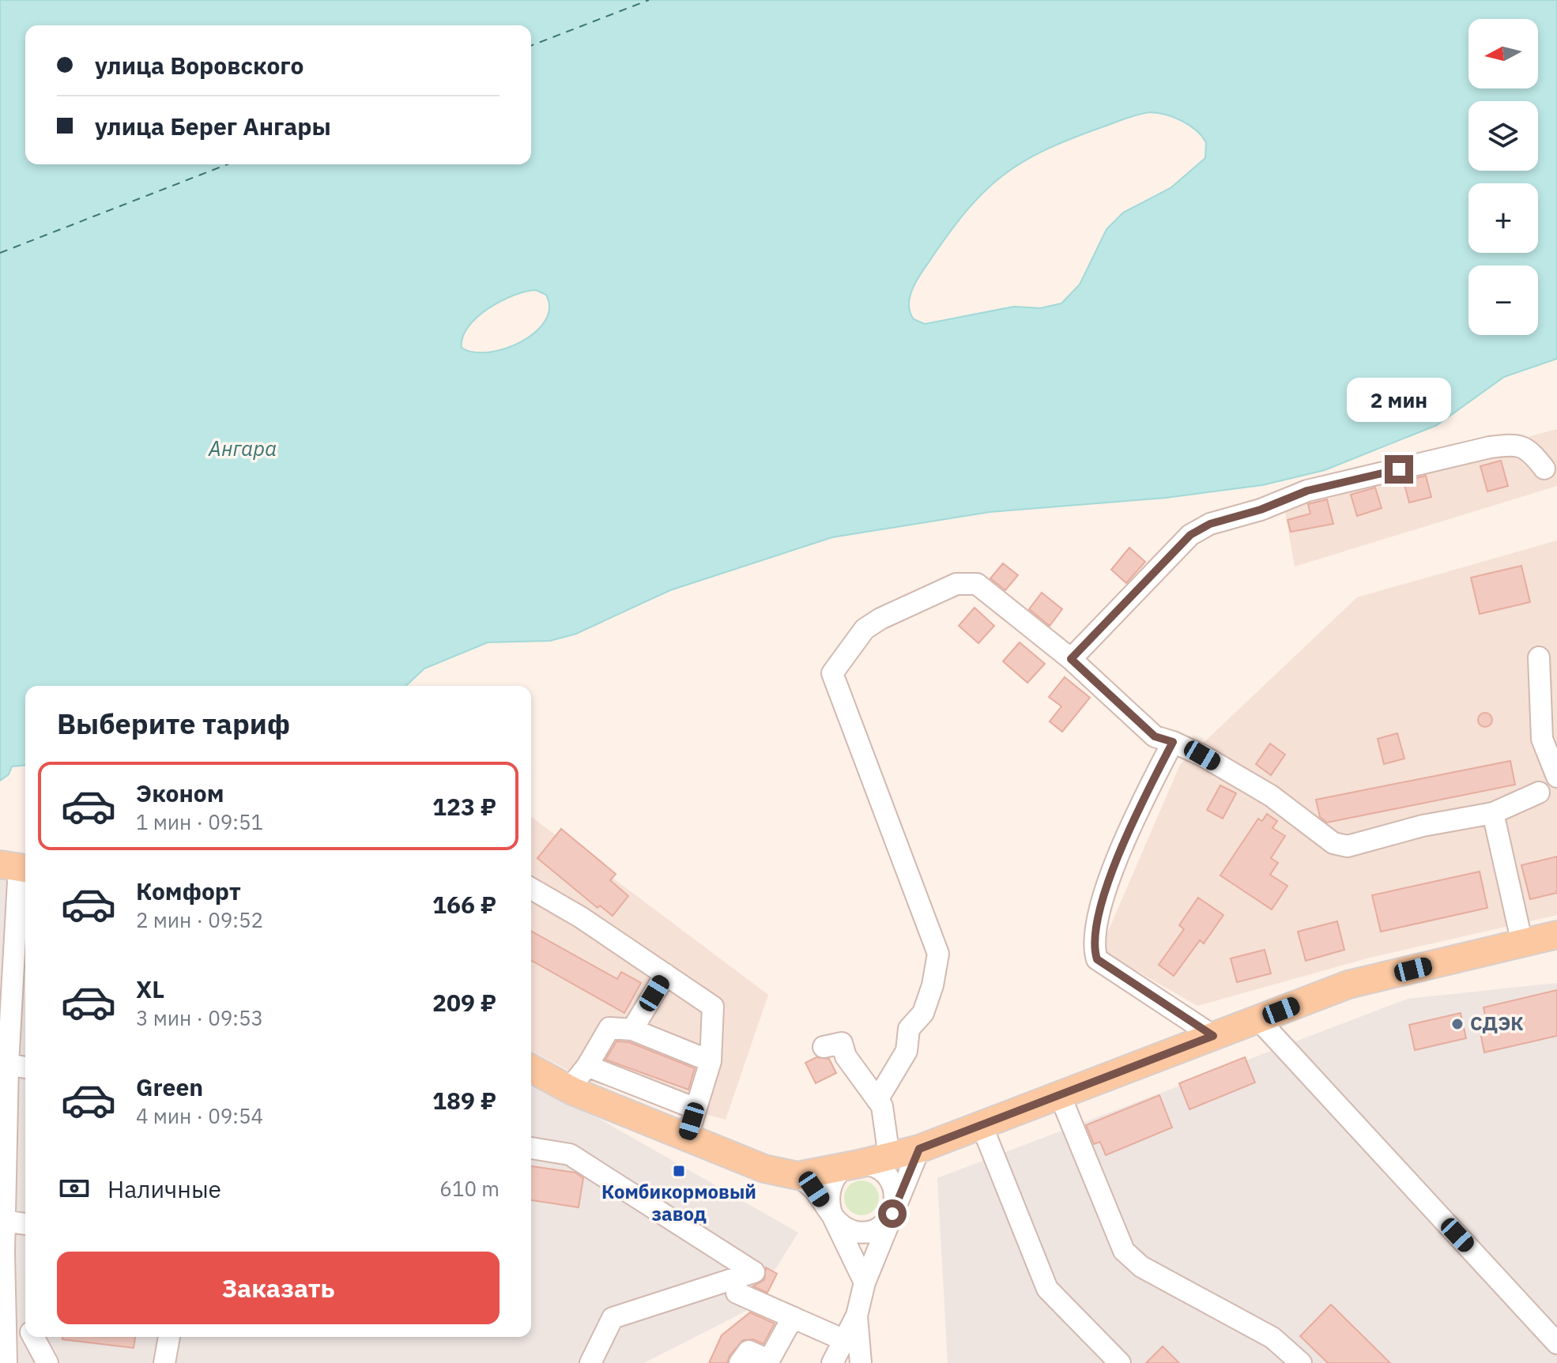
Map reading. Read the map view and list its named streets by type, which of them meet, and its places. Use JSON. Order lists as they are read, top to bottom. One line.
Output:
{"water":["Ангара"],"places":{"other":["СДЭК"],"transit":["Комбикормовый завод"]},"north":"left","page":{"map_buttons":["+","−"],"banner":["улица Воровского","улица Берег Ангары"],"bubble":"2 мин","heading":"Выберите тариф","list":[{"name":"Эконом","note":"1 мин · 09:51","value":"123 ₽"},{"name":"Комфорт","note":"2 мин · 09:52","value":"166 ₽"},{"name":"XL","note":"3 мин · 09:53","value":"209 ₽"},{"name":"Green","note":"4 мин · 09:54","value":"189 ₽"}],"pay":["Наличные","610 m"],"buttons":"Заказать"}}
